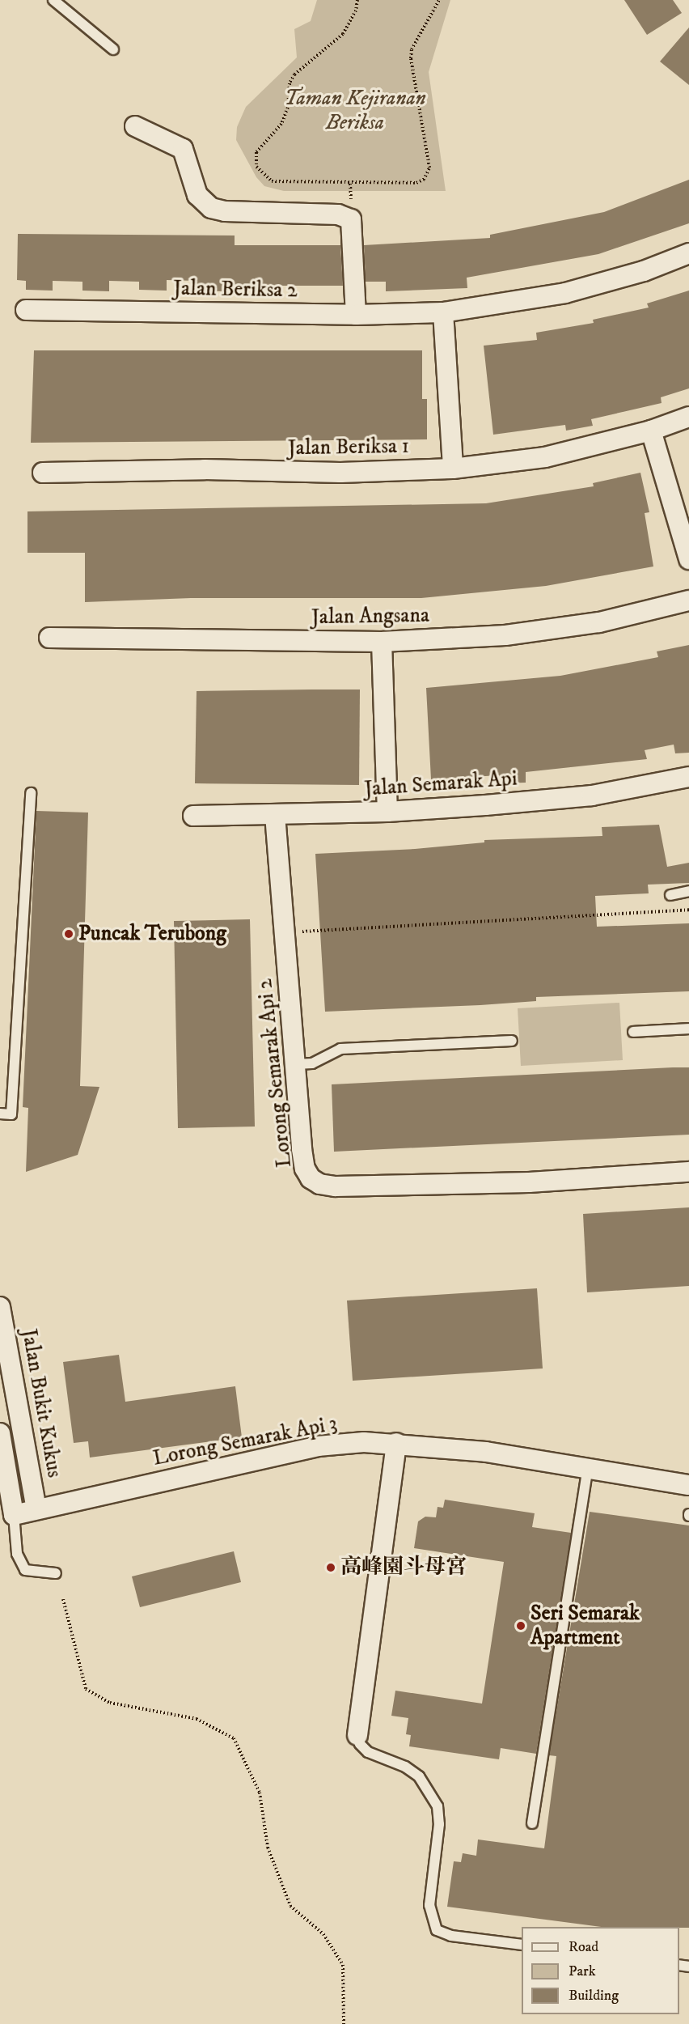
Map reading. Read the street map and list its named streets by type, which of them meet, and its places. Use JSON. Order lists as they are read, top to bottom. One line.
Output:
{"streets":{"street":["Jalan Beriksa 2","Jalan Beriksa 1","Jalan Angsana","Jalan Semarak Api","Lorong Semarak Api 2","Jalan Bukit Kukus","Lorong Semarak Api 3"]},"crossings":[["Jalan Semarak Api","Lorong Semarak Api 2"],["Jalan Bukit Kukus","Lorong Semarak Api 3"]],"parks":["Taman Kejiranan Beriksa"],"places":["Puncak Terubong","高峰園斗母宮","Seri Semarak Apartment"],"legend":["Road","Park","Building"]}
